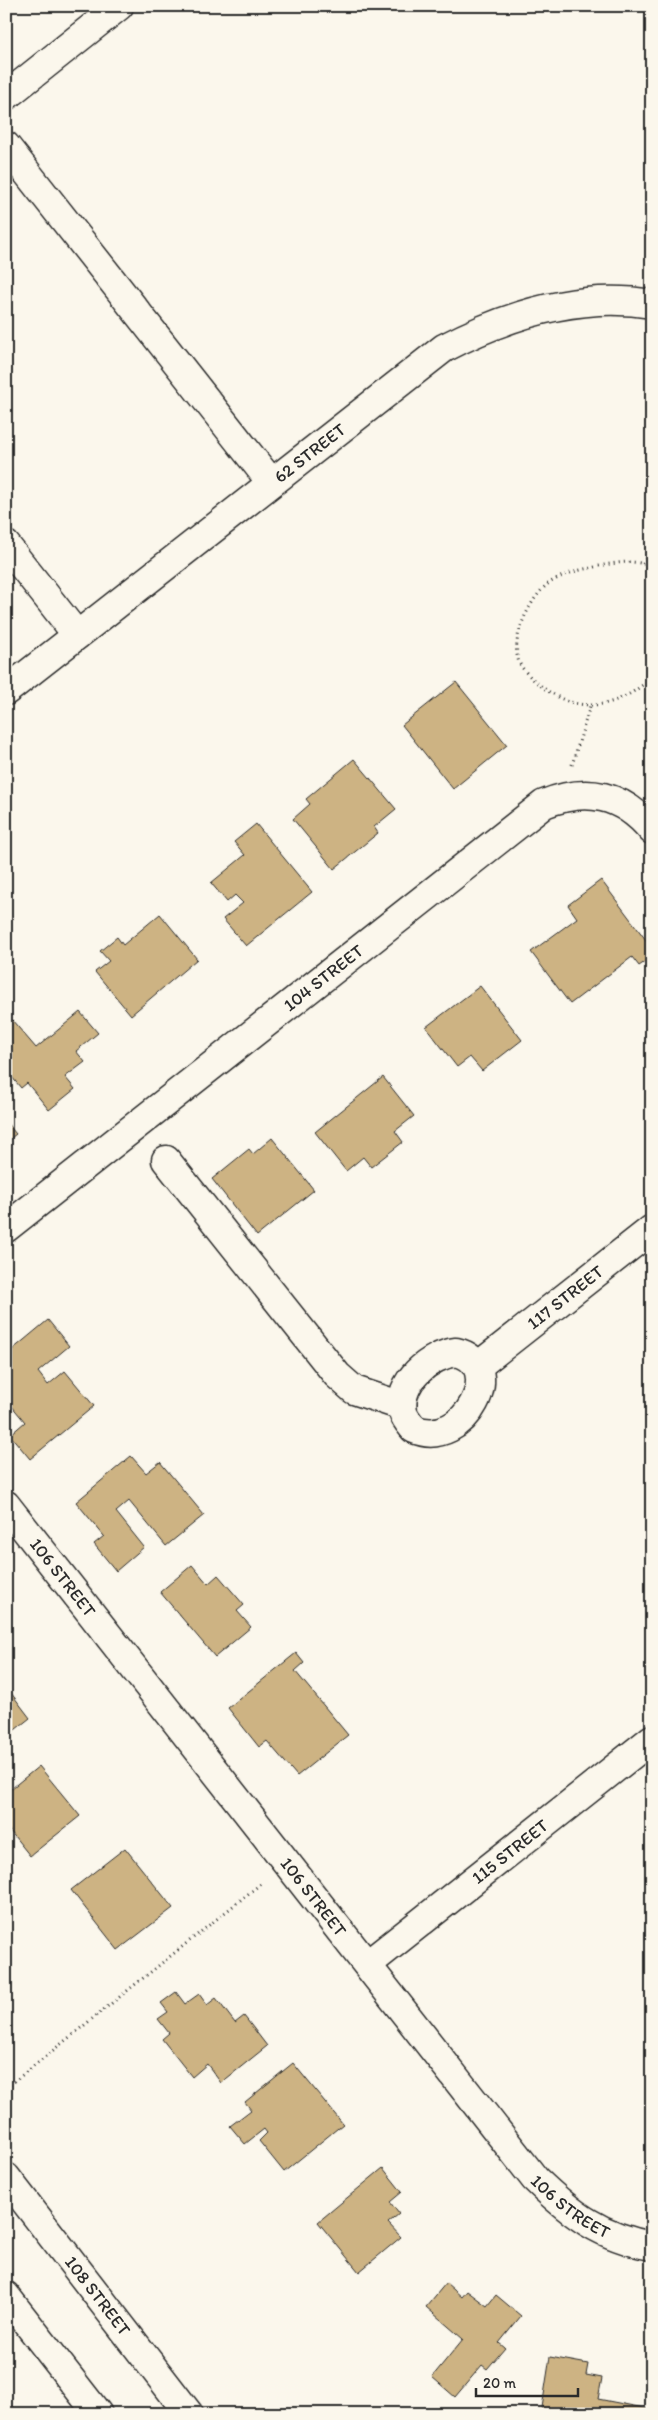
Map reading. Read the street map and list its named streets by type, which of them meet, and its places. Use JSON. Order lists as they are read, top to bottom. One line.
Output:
{"streets":{"street":["62 STREET","104 STREET","117 STREET","106 STREET","115 STREET","108 STREET"]},"crossings":[["106 STREET","115 STREET"]],"scale_bar":"20 m"}
